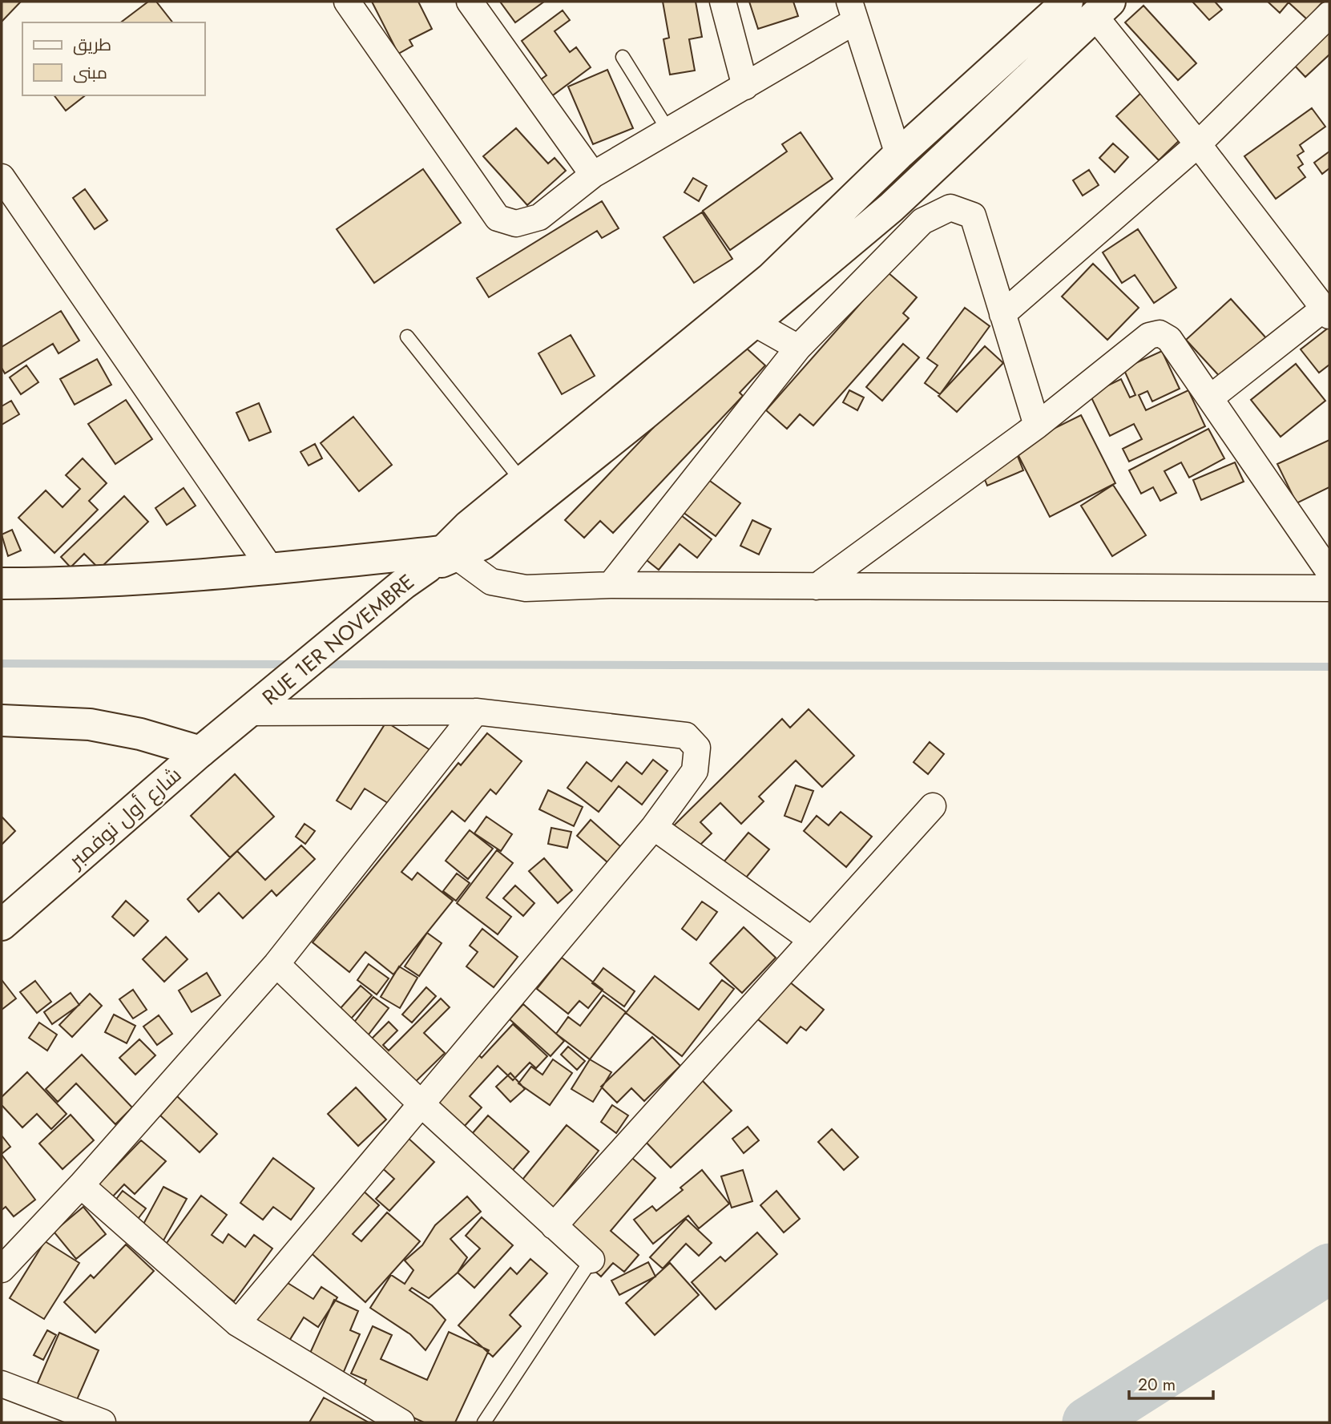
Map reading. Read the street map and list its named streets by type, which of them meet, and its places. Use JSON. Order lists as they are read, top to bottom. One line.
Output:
{"streets":{"main road":["RUE 1ER NOVEMBRE","شارع أول نوفمبر"]},"crossings":[["RUE 1ER NOVEMBRE","شارع أول نوفمبر"]],"legend":["طريق","مبنى"],"scale_bar":"20 m"}
